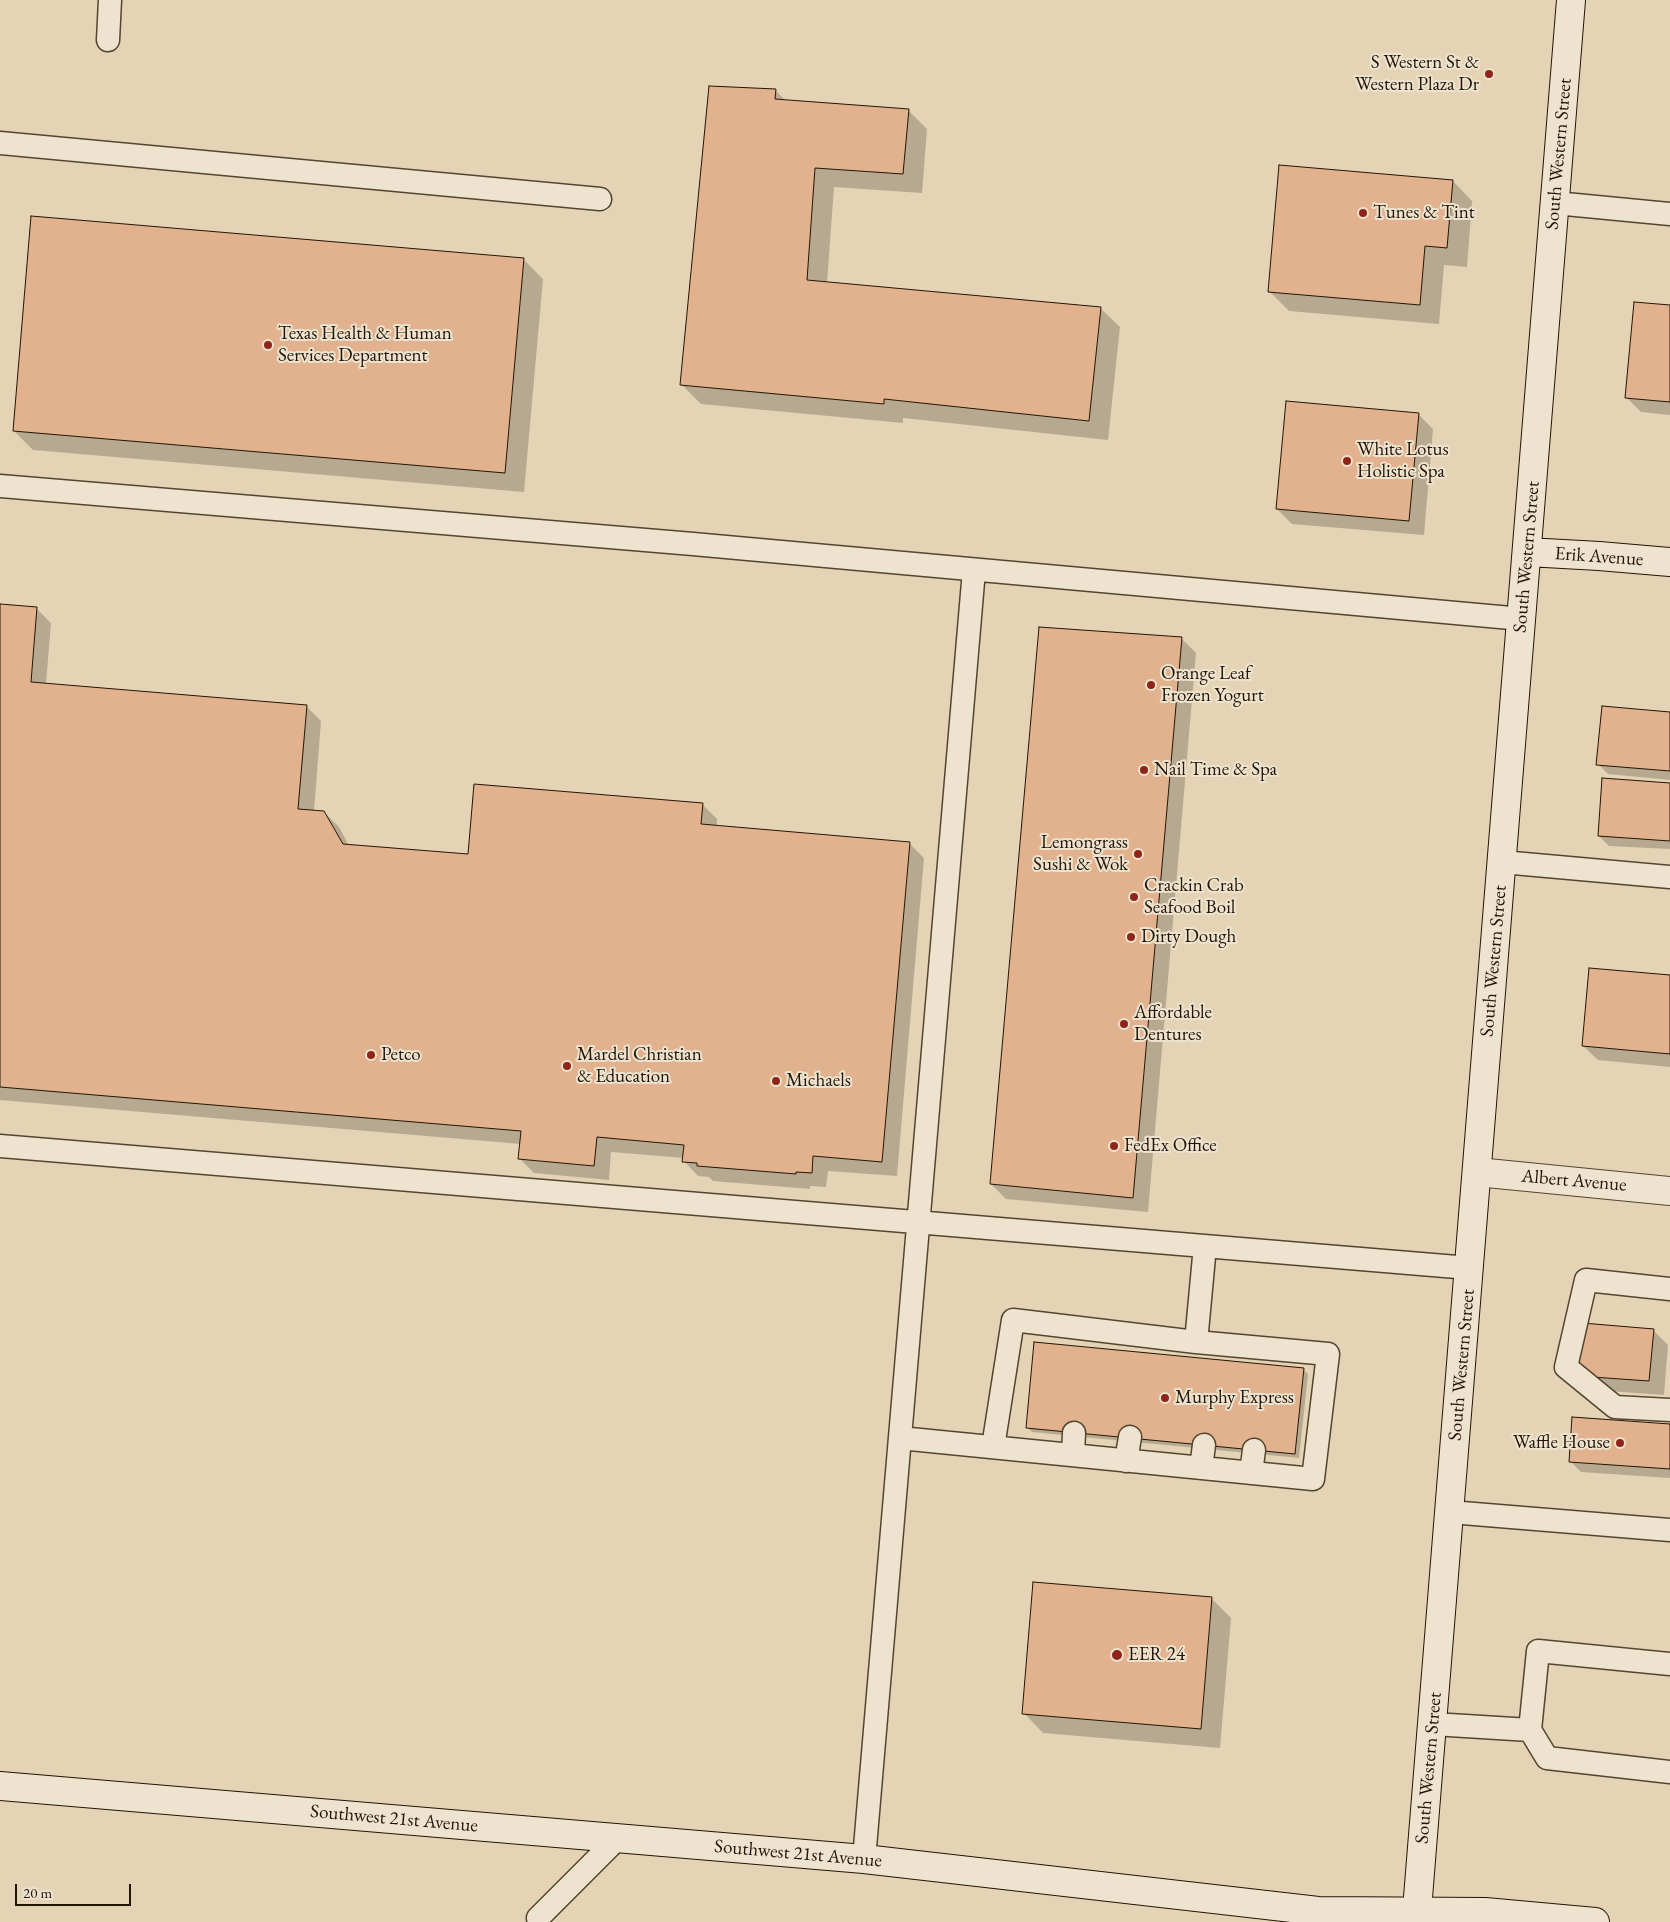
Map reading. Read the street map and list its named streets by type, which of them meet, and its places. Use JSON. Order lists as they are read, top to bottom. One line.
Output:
{"streets":{"main road":["South Western Street","Erik Avenue","Albert Avenue","Southwest 21st Avenue"]},"crossings":[["South Western Street","Erik Avenue"],["South Western Street","Albert Avenue"],["South Western Street","Southwest 21st Avenue"]],"places":["S Western St & Western Plaza Dr","Tunes & Tint","Texas Health & Human Services Department","White Lotus Holistic Spa","Orange Leaf Frozen Yogurt","Nail Time & Spa","Lemongrass Sushi & Wok","Crackin Crab Seafood Boil","Dirty Dough","Affordable Dentures","Petco","Mardel Christian & Education","Michaels","FedEx Office","Murphy Express","Waffle House","EER 24"],"scale_bar":"20 m"}
